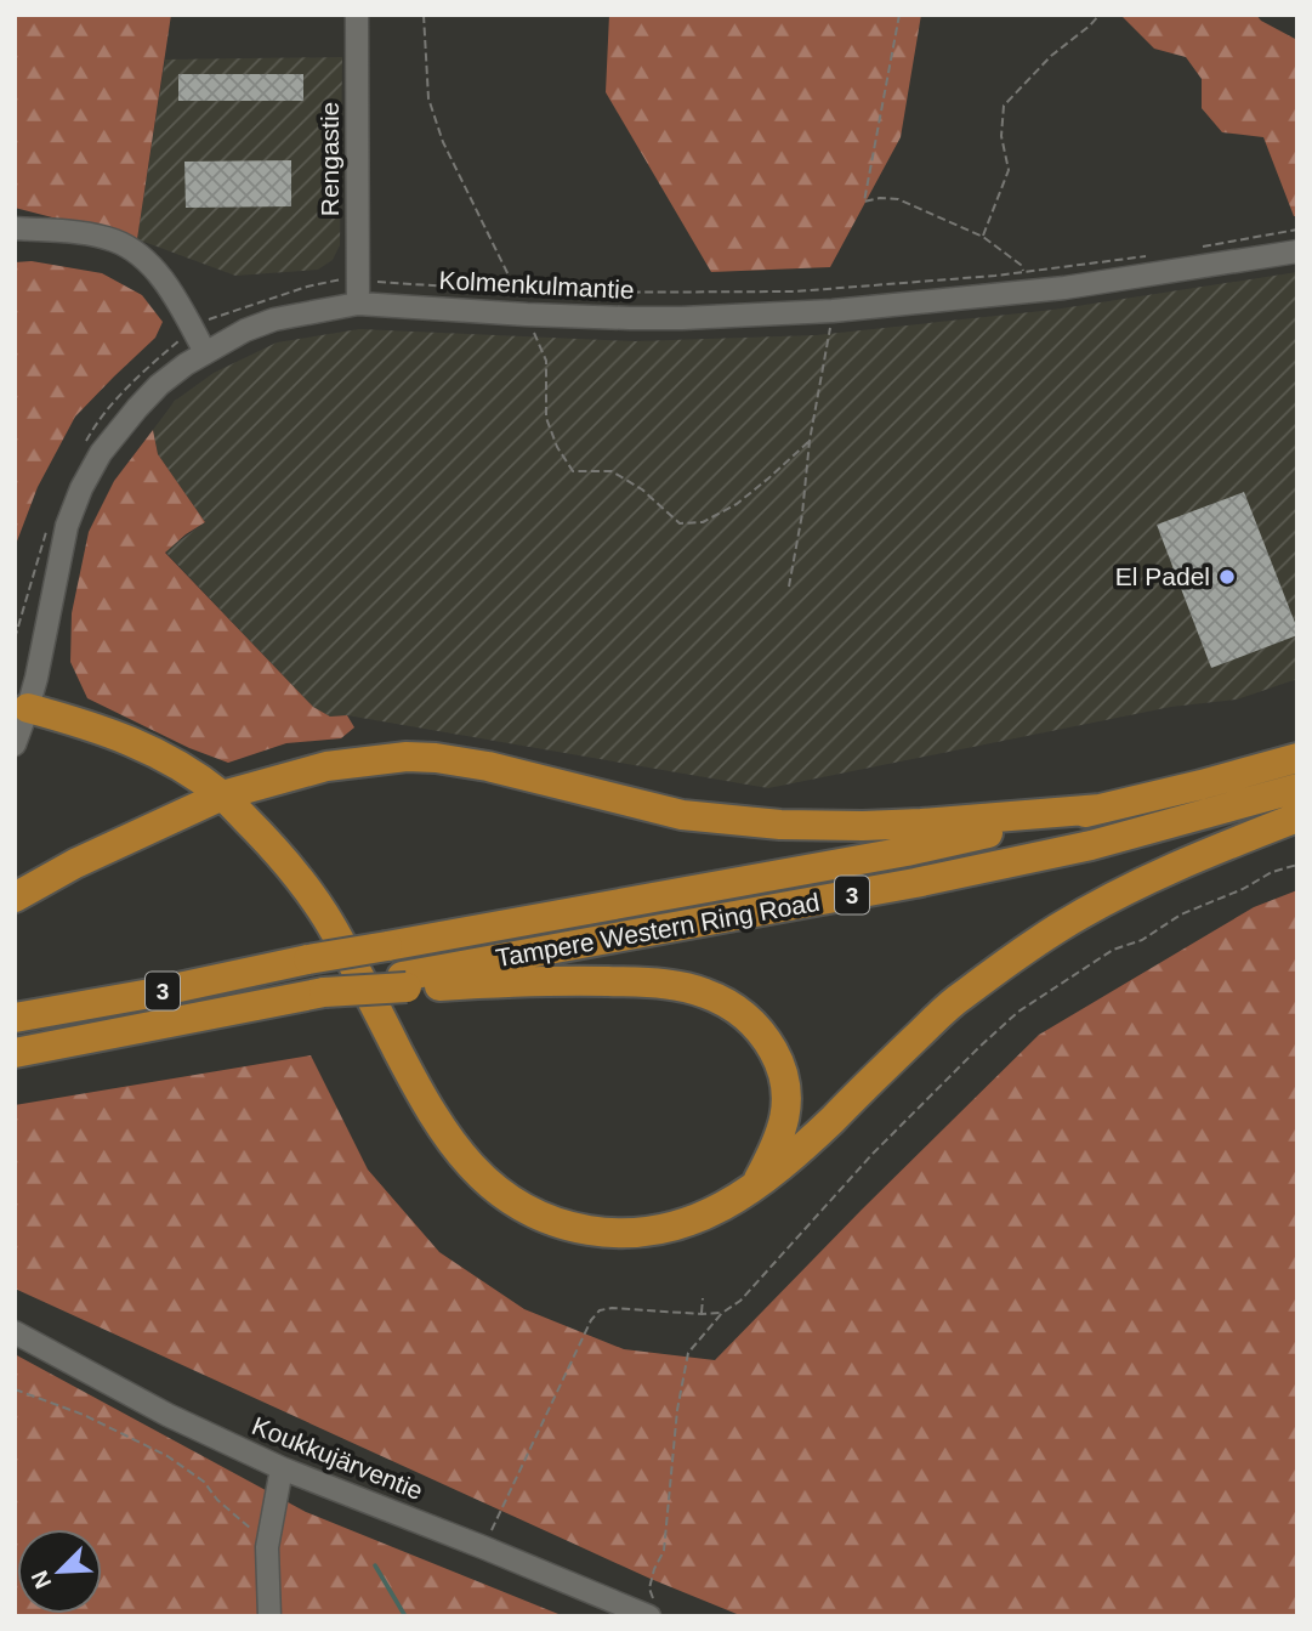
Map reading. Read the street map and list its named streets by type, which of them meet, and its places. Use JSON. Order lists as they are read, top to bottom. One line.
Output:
{"streets":{"highway":["3","Tampere Western Ring Road"],"street":["Rengastie","Kolmenkulmantie","Koukkujärventie"]},"crossings":[["Rengastie","Kolmenkulmantie"]],"places":["El Padel"],"north":"bottom left"}
